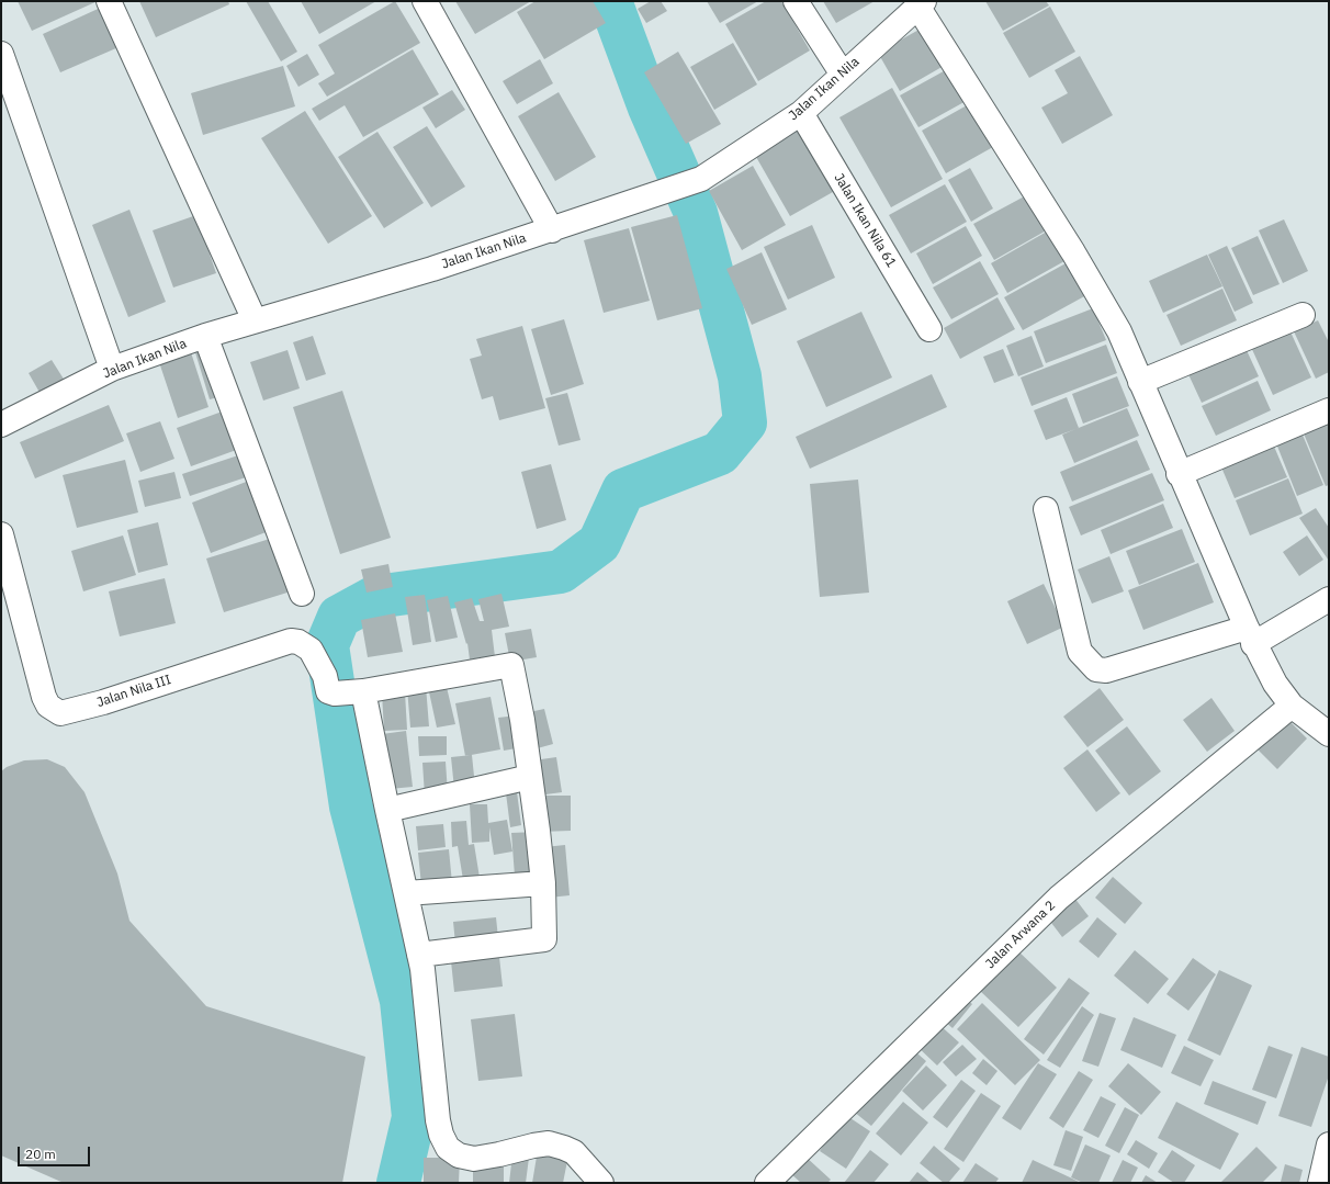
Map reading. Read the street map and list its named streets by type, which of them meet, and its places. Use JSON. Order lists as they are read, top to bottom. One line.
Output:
{"streets":{"street":["Jalan Ikan Nila","Jalan Ikan Nila 61","Jalan Nila III","Jalan Arwana 2"]},"crossings":[["Jalan Ikan Nila","Jalan Ikan Nila 61"]],"scale_bar":"20 m"}
